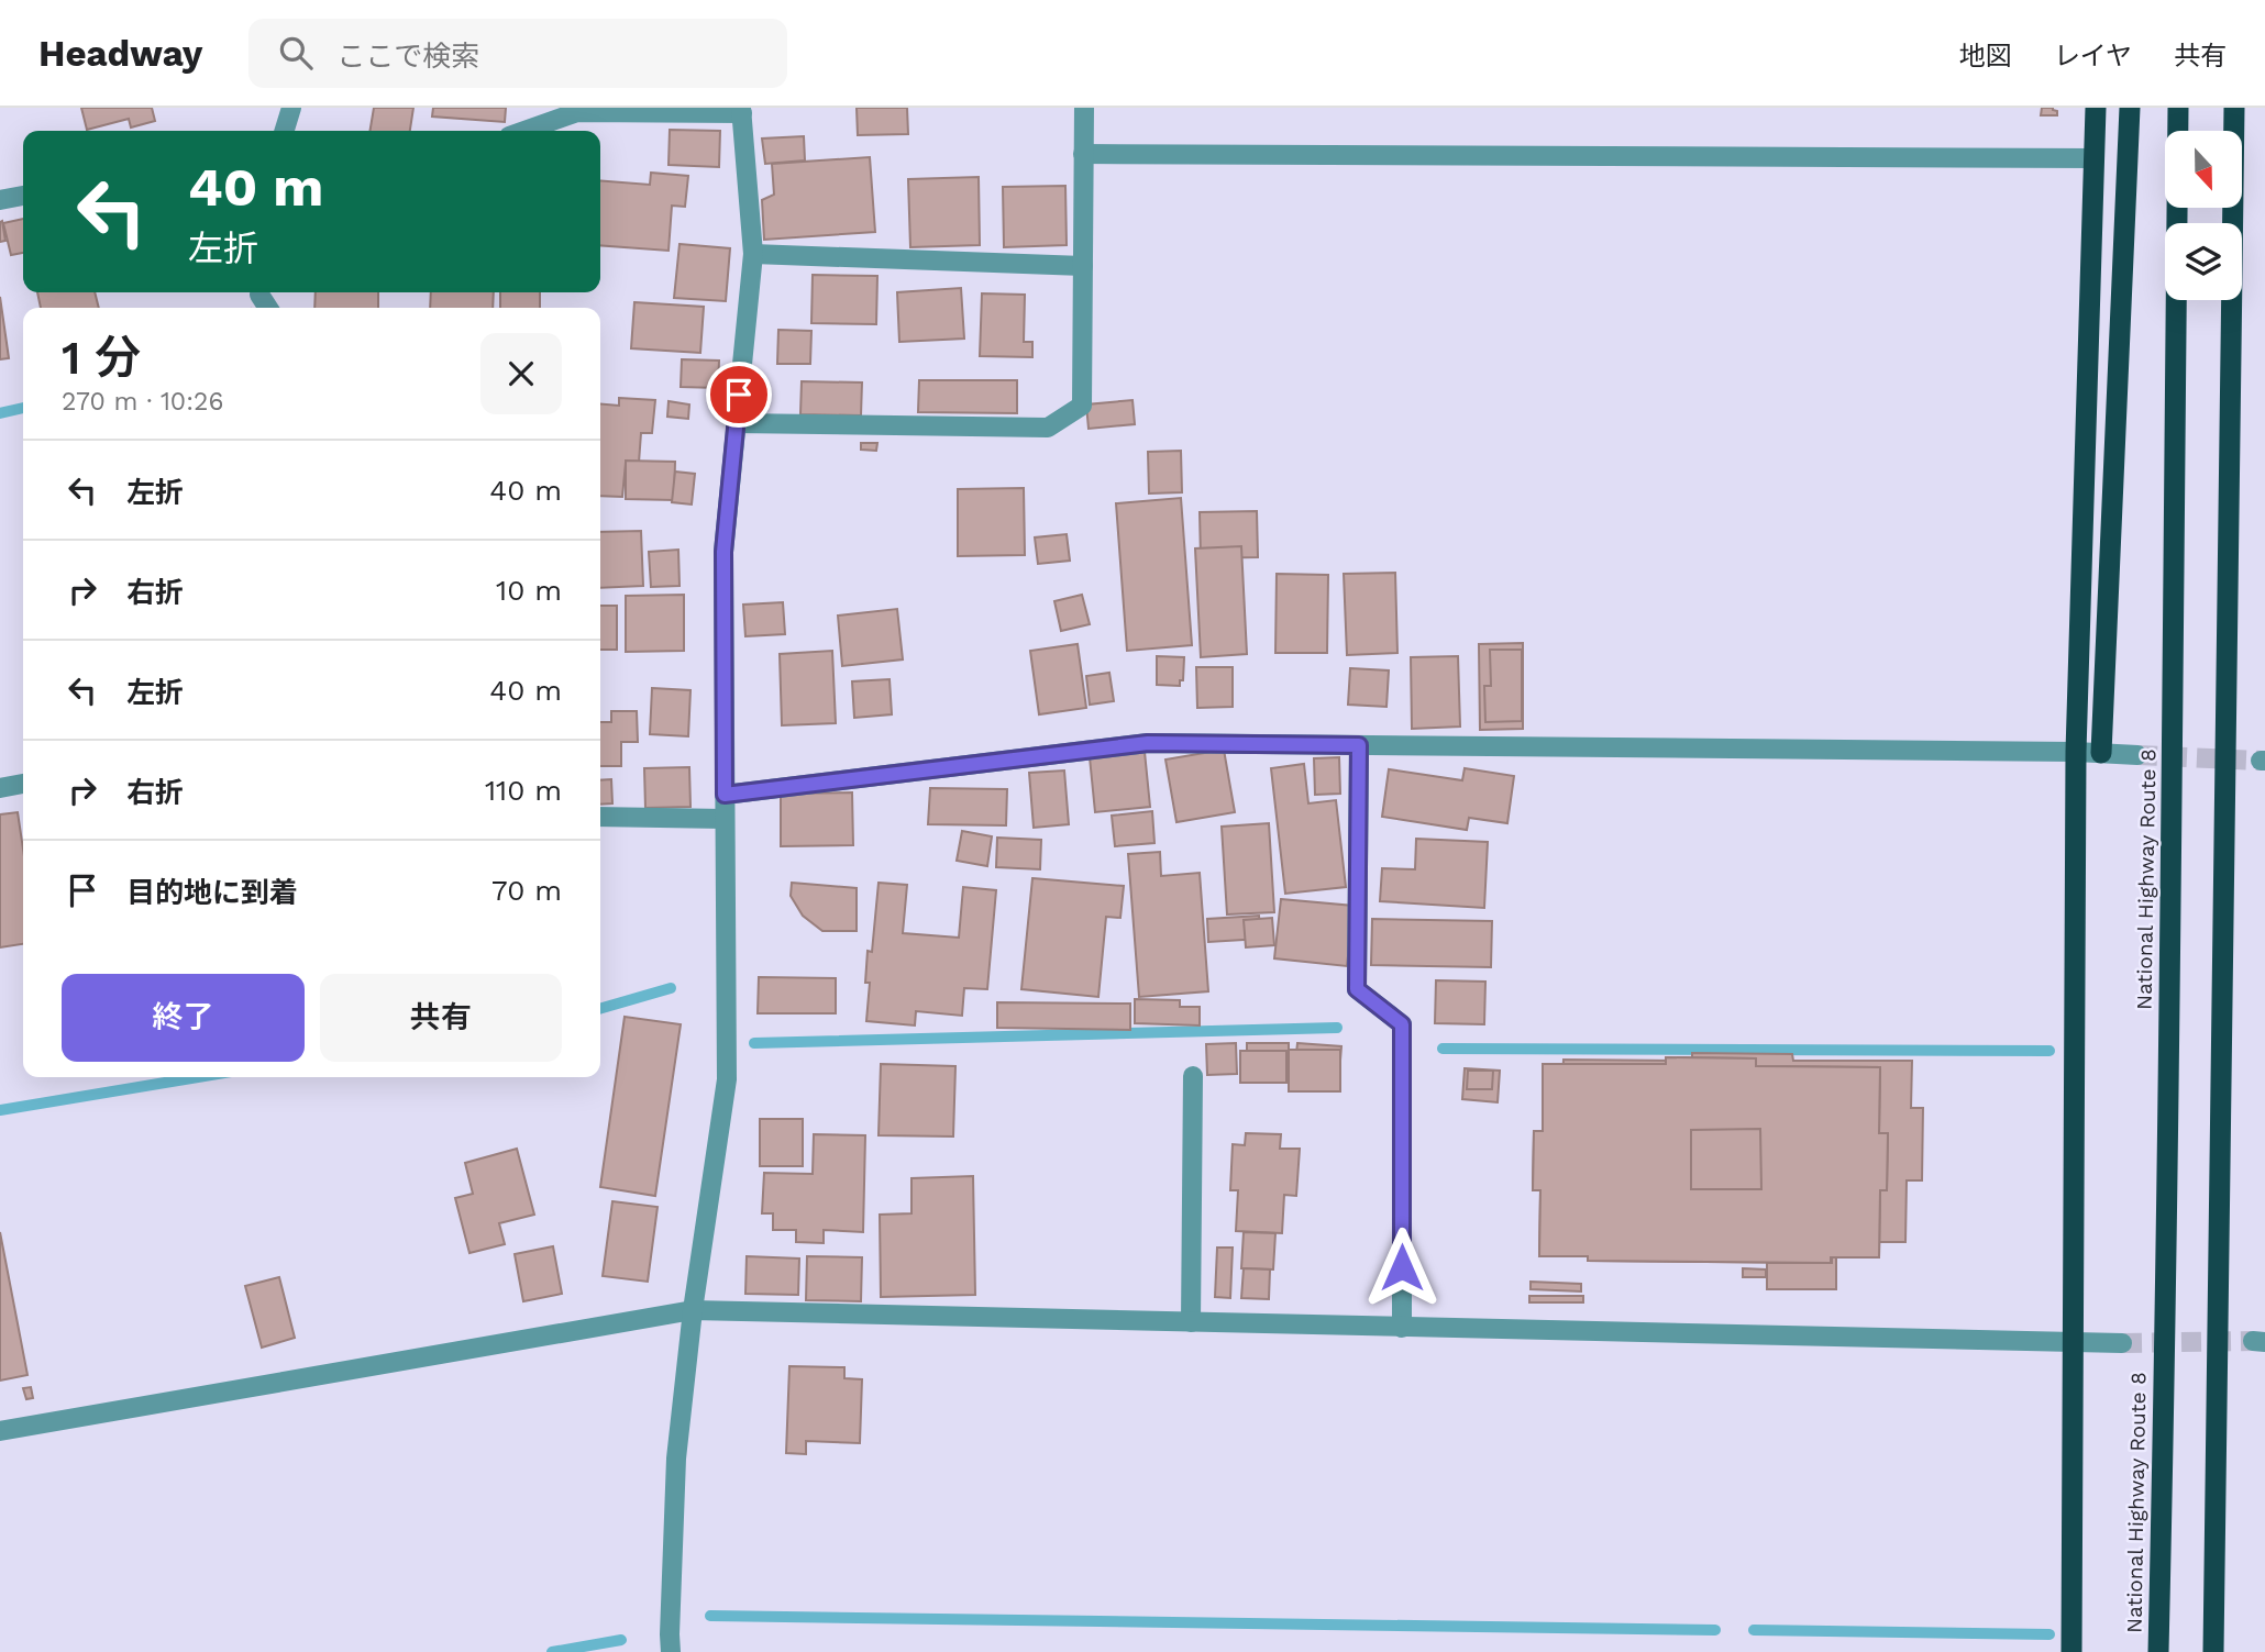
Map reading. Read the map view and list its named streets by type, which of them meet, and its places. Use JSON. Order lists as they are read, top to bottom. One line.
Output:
{"streets":{"highway":["National Highway Route 8"]},"north":"bottom","page":{"header":"Headway","search":"ここで検索","nav":["地図","レイヤ","共有"],"turn":["40 m","左折"],"heading":["1 分","270 m · 10:26"],"list":[{"name":"左折","value":"40 m"},{"name":"右折","value":"10 m"},{"name":"左折","value":"40 m"},{"name":"右折","value":"110 m"},{"name":"目的地に到着","value":"70 m"}],"buttons":["終了","共有"]}}
